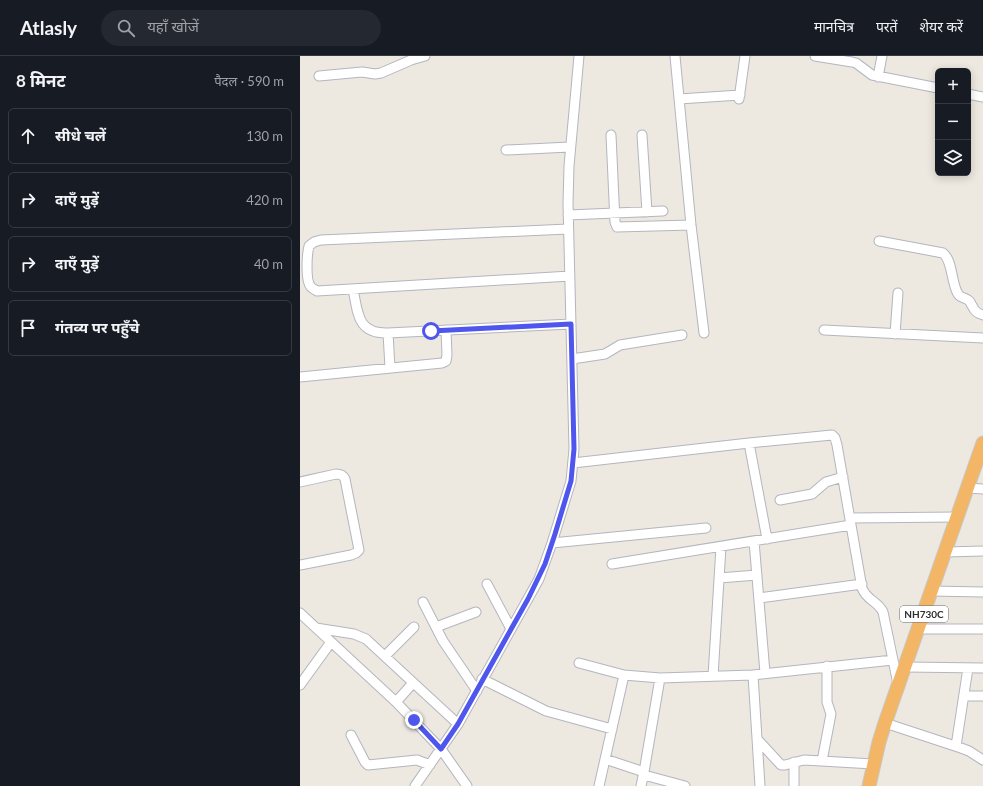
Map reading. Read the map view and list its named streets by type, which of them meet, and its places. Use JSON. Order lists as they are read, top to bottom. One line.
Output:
{"streets":{"highway":["NH730C"]},"page":{"header":"Atlasly","search":"यहाँ खोजें","nav":["मानचित्र","परतें","शेयर करें"],"heading":["8 मिनट","पैदल · 590 m"],"map_buttons":["+","−"],"list":[["सीधे चलें","130 m"],["दाएँ मुड़ें","420 m"],["दाएँ मुड़ें","40 m"],"गंतव्य पर पहुँचे"]}}
